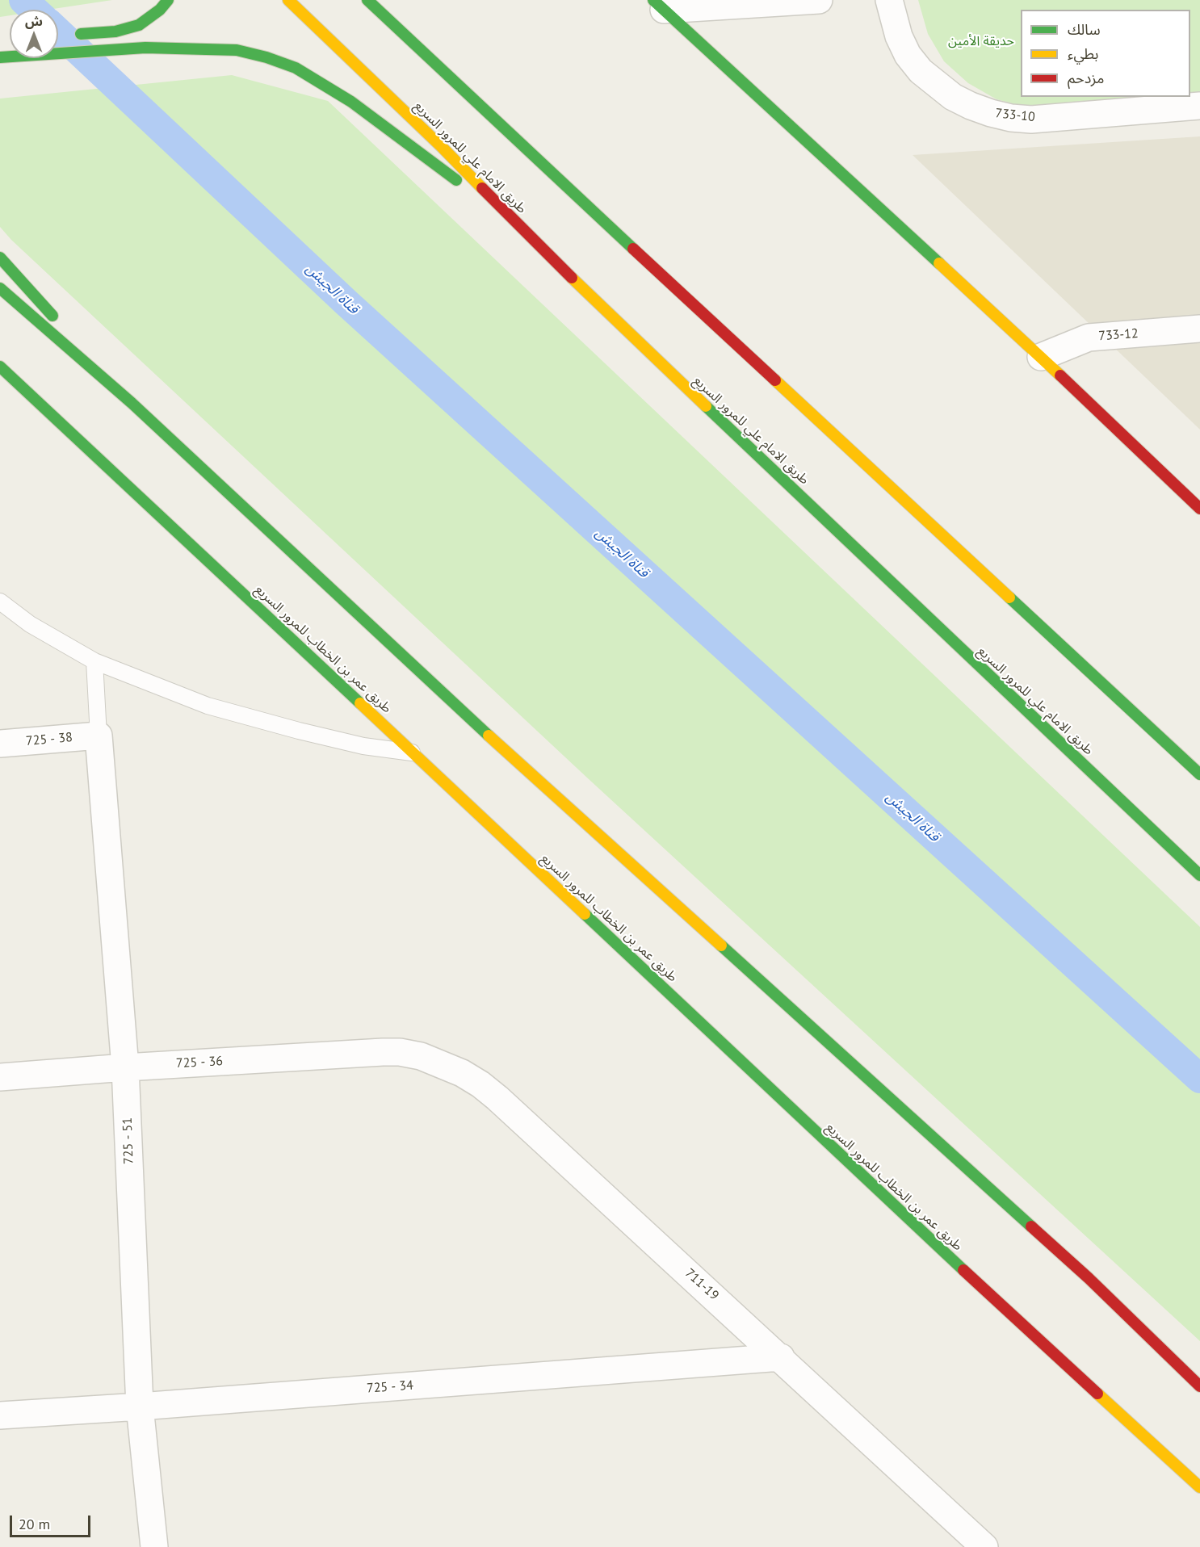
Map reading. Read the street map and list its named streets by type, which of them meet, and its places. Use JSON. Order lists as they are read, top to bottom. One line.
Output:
{"streets":{"main road":["طريق الامام علي للمرور السريع","طريق عمر بن الخطاب للمرور السريع"],"street":["733-10","733-12","725 - 38","725 - 36","725 - 51","711-19","725 - 34"]},"crossings":[["725 - 38","725 - 51"],["725 - 36","725 - 51"],["725 - 36","711-19"],["725 - 51","725 - 34"],["711-19","725 - 34"]],"water":["قناة الجيش"],"parks":["حديقة الأمين"],"legend":["سالك","بطيء","مزدحم"],"scale_bar":"20 m","north":"top"}
